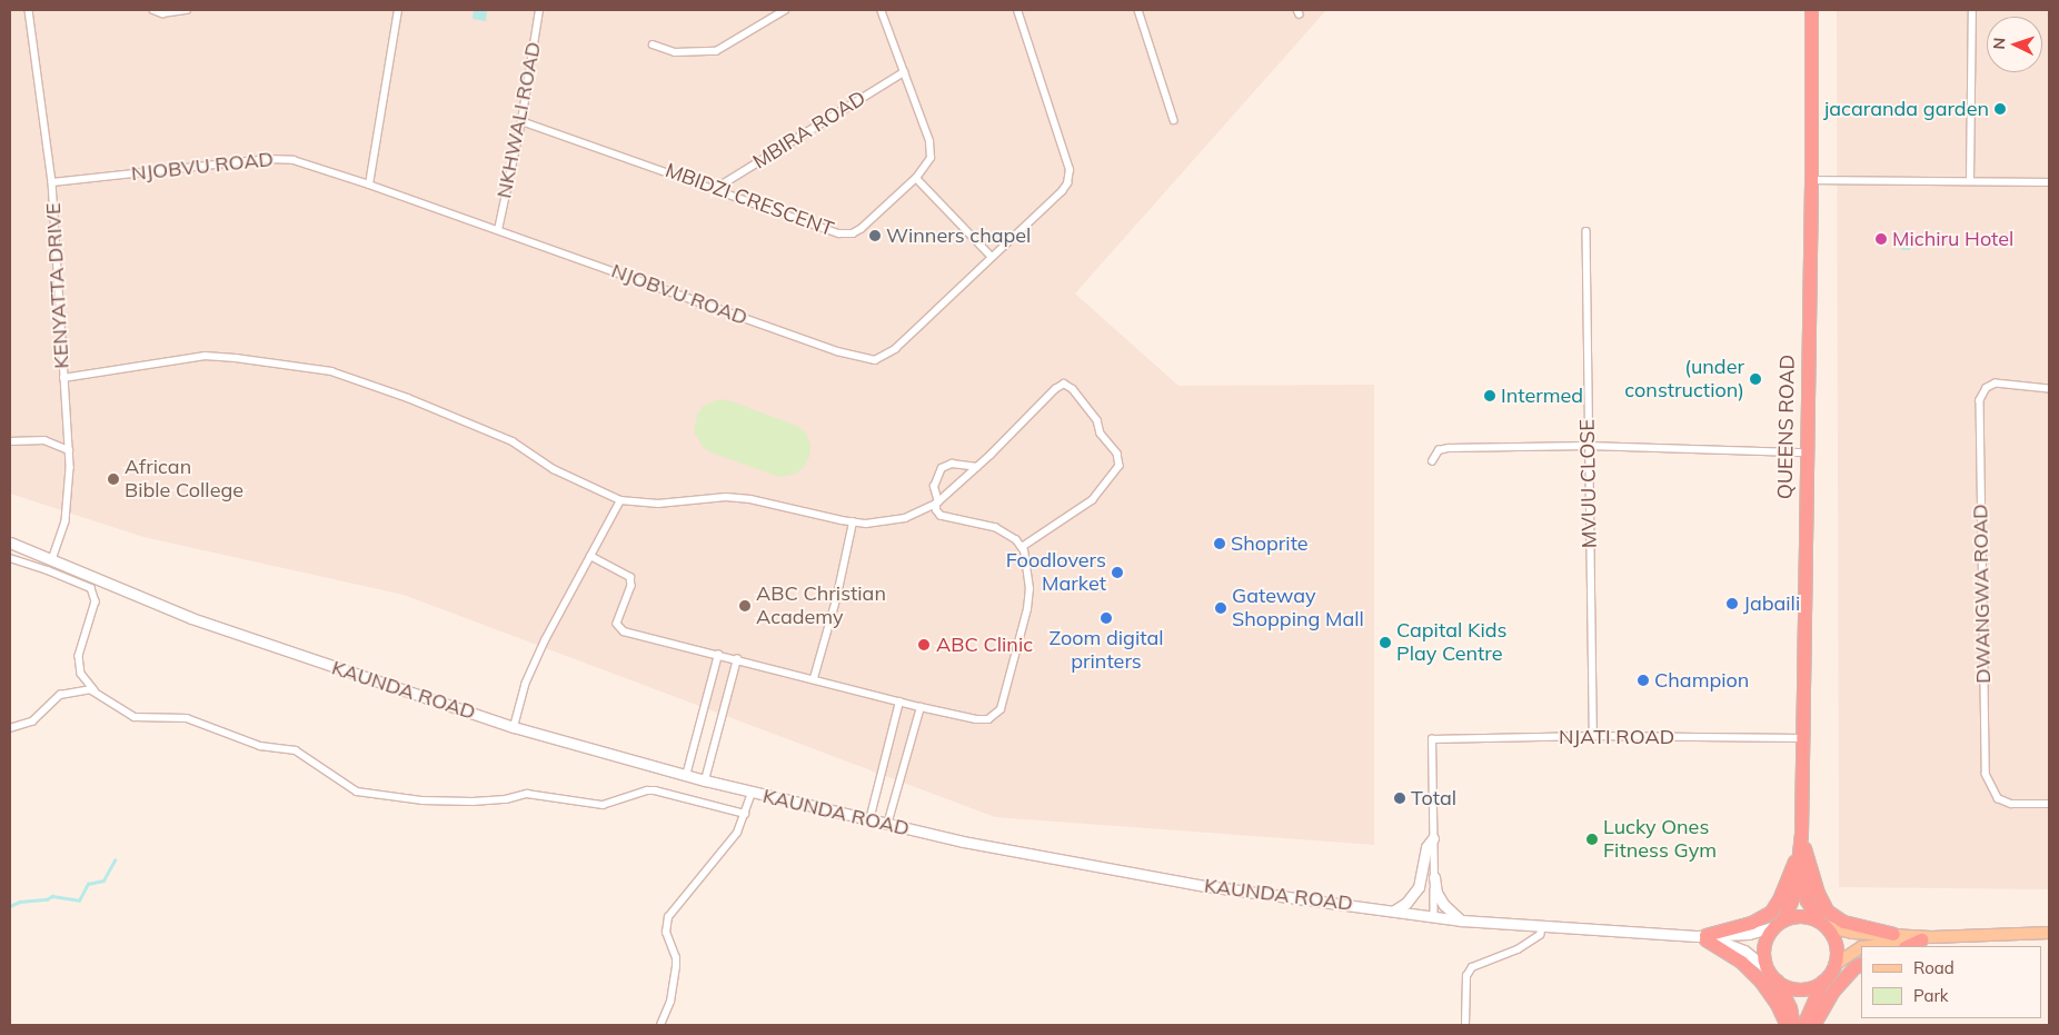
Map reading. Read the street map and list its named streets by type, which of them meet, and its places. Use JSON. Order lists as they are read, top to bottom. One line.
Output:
{"streets":{"highway":["QUEENS ROAD"],"main road":["KAUNDA ROAD"],"street":["NKHWALI ROAD","MBIRA ROAD","NJOBVU ROAD","MBIDZI CRESCENT","KENYATTA DRIVE","MVUU CLOSE","DWANGWA ROAD","NJATI ROAD"]},"crossings":[["NKHWALI ROAD","NJOBVU ROAD"],["NKHWALI ROAD","MBIDZI CRESCENT"],["MBIRA ROAD","MBIDZI CRESCENT"],["NJOBVU ROAD","KENYATTA DRIVE"],["KENYATTA DRIVE","KAUNDA ROAD"],["QUEENS ROAD","NJATI ROAD"],["MVUU CLOSE","NJATI ROAD"]],"places":["jacaranda garden","Winners chapel","Michiru Hotel","(under construction)","Intermed","African Bible College","Shoprite","Foodlovers Market","Jabaili","ABC Christian Academy","Gateway Shopping Mall","Zoom digital printers","Capital Kids Play Centre","ABC Clinic","Champion","Total","Lucky Ones Fitness Gym"],"legend":["Road","Park"],"north":"left"}
